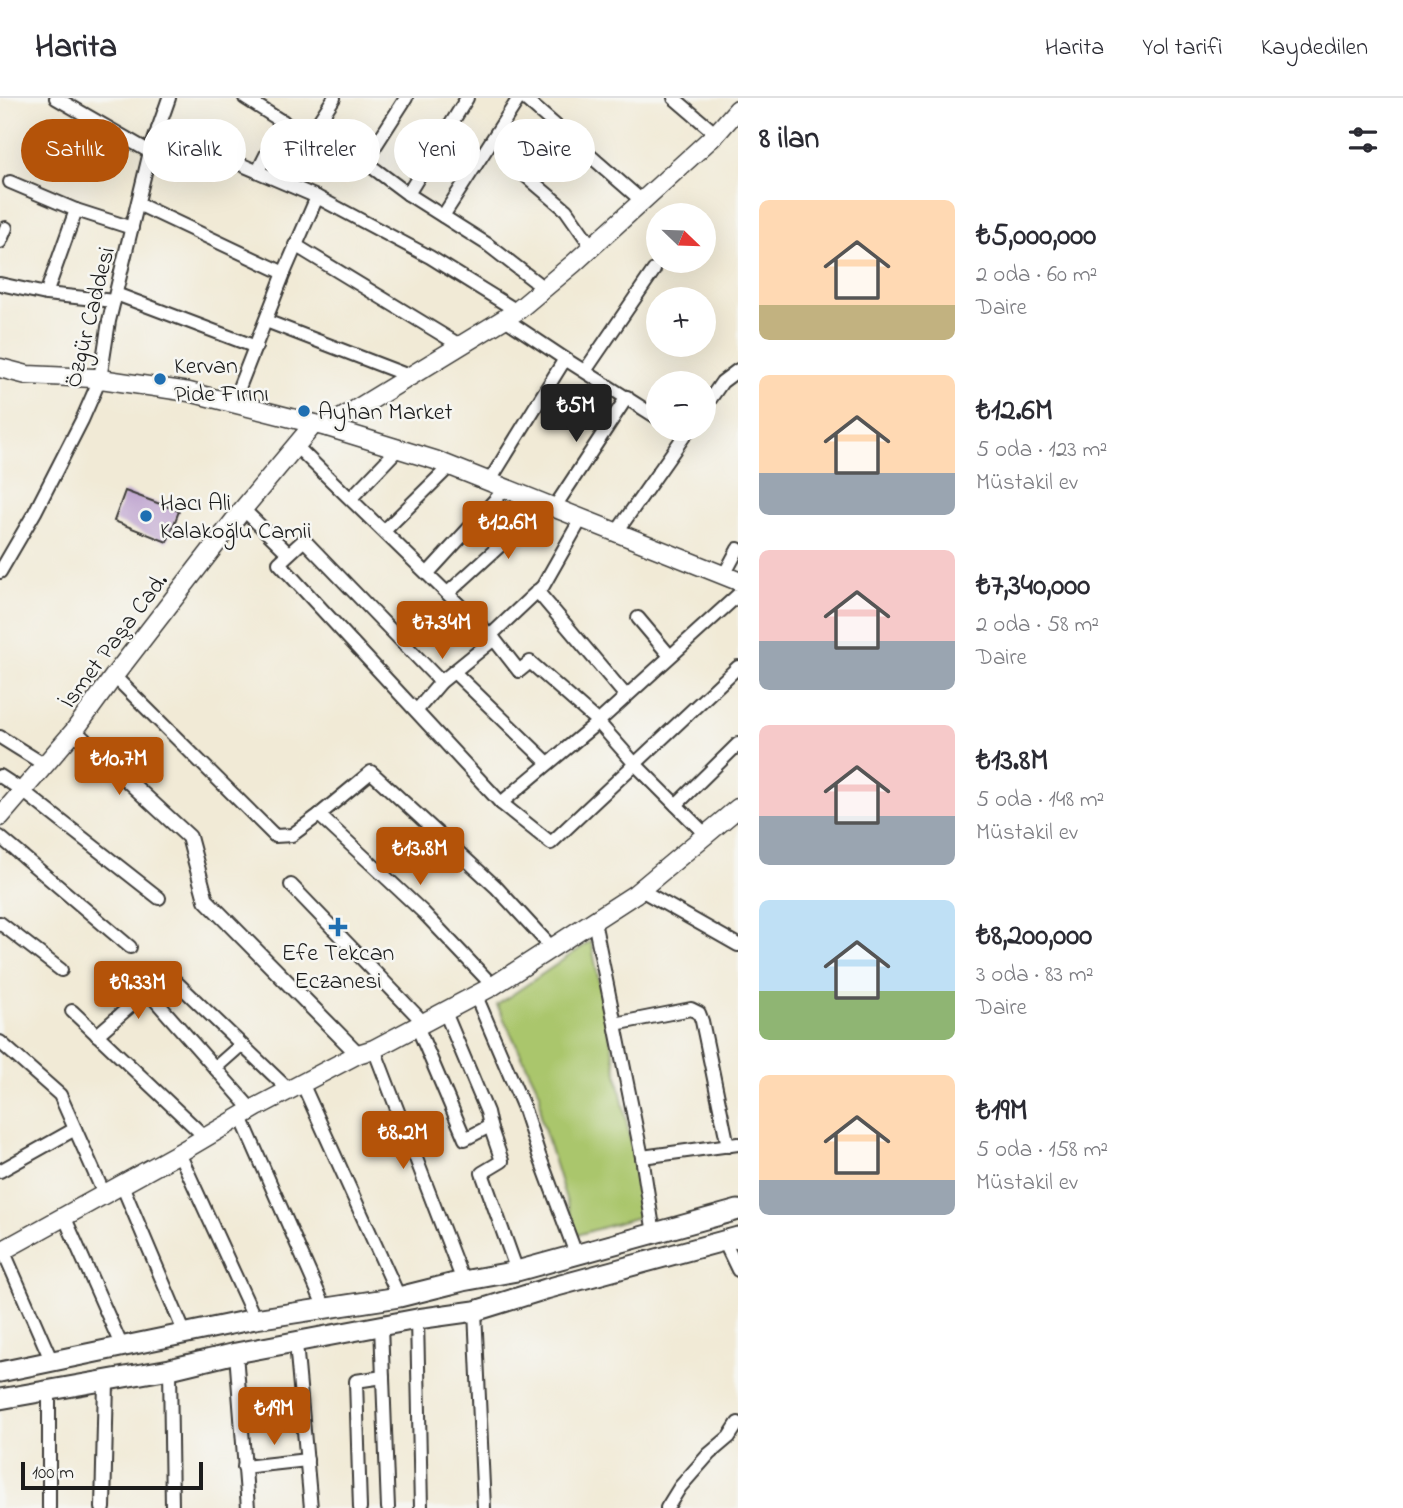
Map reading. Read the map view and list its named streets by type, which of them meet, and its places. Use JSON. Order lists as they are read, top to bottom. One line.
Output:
{"streets":{"main road":["İsmet Paşa Cad."],"street":["Özgür Caddesi"]},"places":{"other":["Kervan Pide Fırını","Ayhan Market","Hacı Ali Kalakoğlu Camii"],"health":["Efe Tekcan Eczanesi"]},"scale_bar":"100 m","north":"bottom right","page":{"header":"Harita","nav":["Harita","Yol tarifi","Kaydedilen"],"heading":"8 ilan","chip":["Satılık","Kiralık","Filtreler","Yeni","Daire"],"list":[{"name":"₺5,000,000","note":"2 oda · 60 m² · Daire"},{"name":"₺12.6M","note":"5 oda · 123 m² · Müstakil ev"},{"name":"₺7,340,000","note":"2 oda · 58 m² · Daire"},{"name":"₺13.8M","note":"5 oda · 148 m² · Müstakil ev"},{"name":"₺8,200,000","note":"3 oda · 83 m² · Daire"},{"name":"₺19M","note":"5 oda · 158 m² · Müstakil ev"}],"map_buttons":["+","−"],"price":["₺5M","₺12.6M","₺7.34M","₺10.7M","₺13.8M","₺9.33M","₺8.2M","₺19M"],"scale":"100 m"}}
